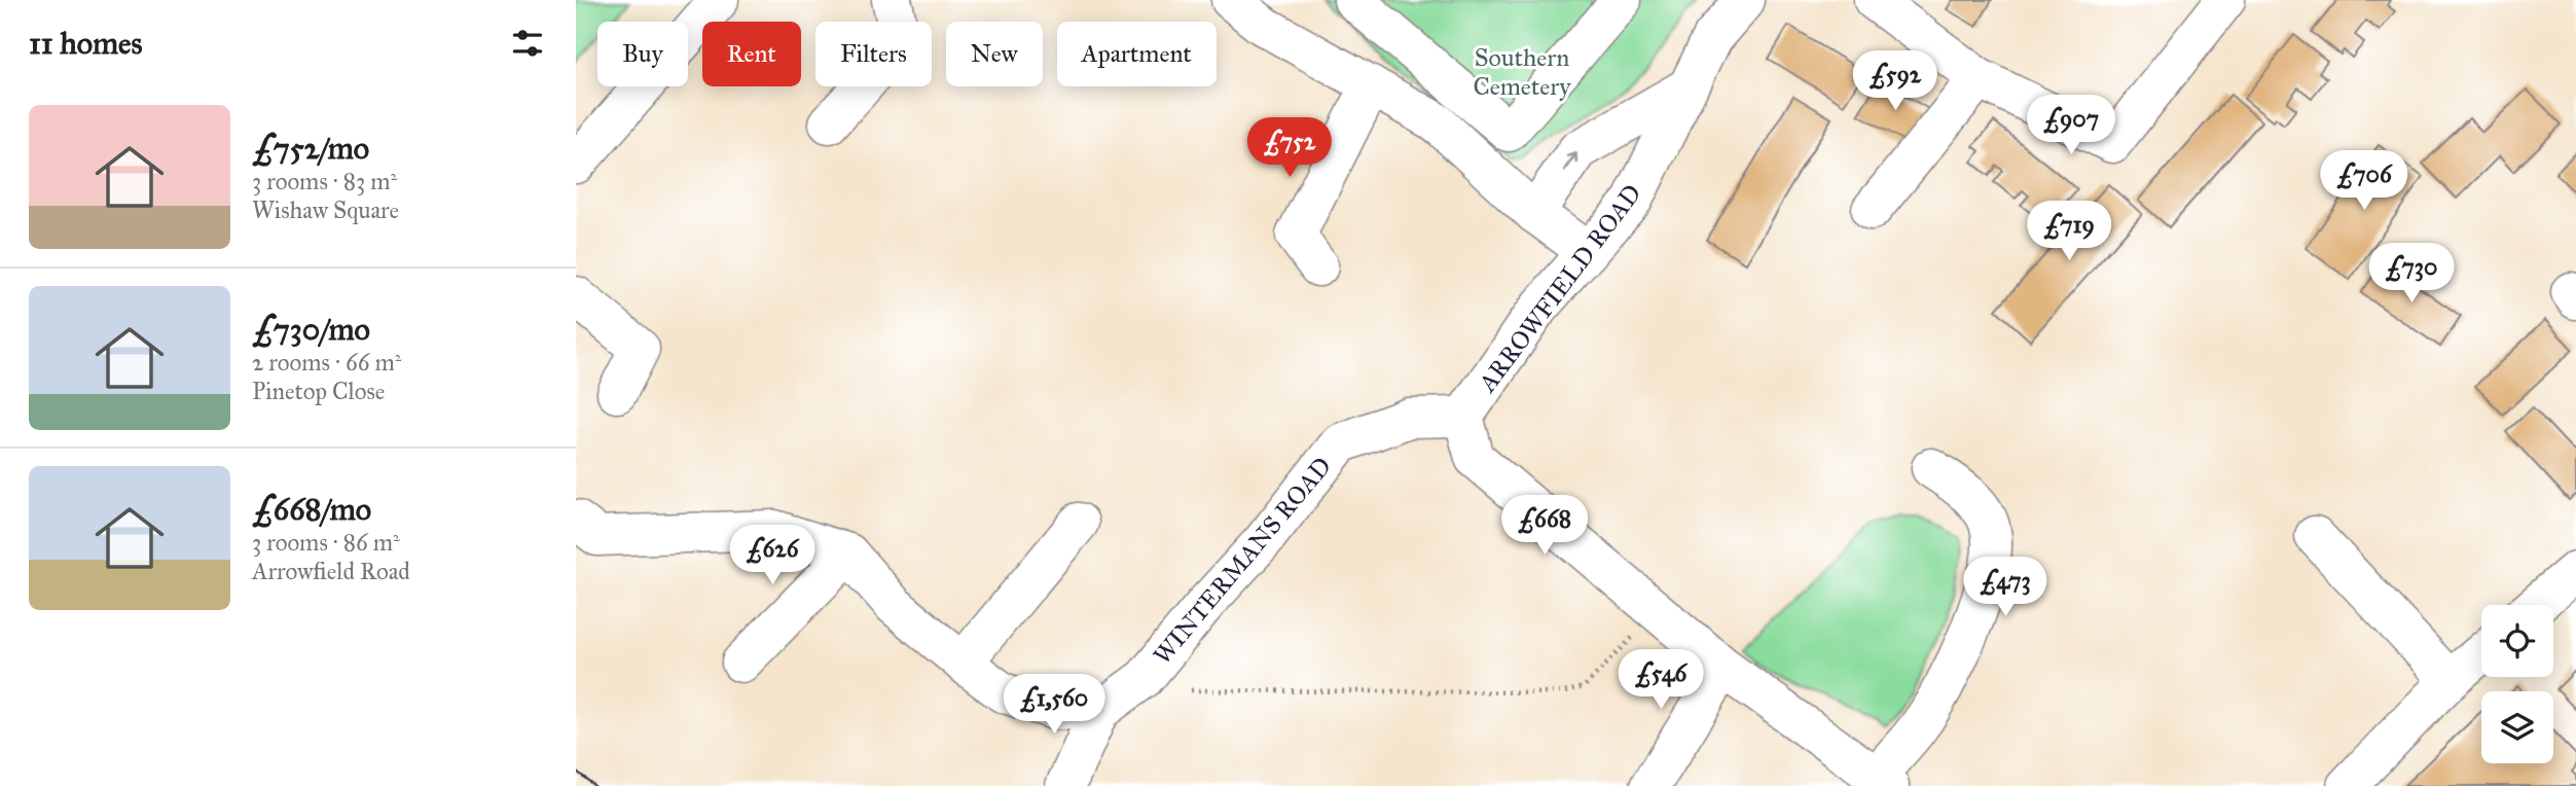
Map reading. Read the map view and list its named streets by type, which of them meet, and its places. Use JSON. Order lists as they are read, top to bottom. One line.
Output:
{"streets":{"street":["ARROWFIELD ROAD","WINTERMANS ROAD"]},"crossings":[["ARROWFIELD ROAD","WINTERMANS ROAD"]],"parks":["Southern Cemetery"],"page":{"heading":"11 homes","chip":["Buy","Rent","Filters","New","Apartment"],"price":["£592","£907","£752","£706","£719","£730","£668","£626","£473","£546","£1,560"],"list":[{"name":"£752/mo","note":"3 rooms · 83 m² · Wishaw Square"},{"name":"£730/mo","note":"2 rooms · 66 m² · Pinetop Close"},{"name":"£668/mo","note":"3 rooms · 86 m² · Arrowfield Road"}]}}
